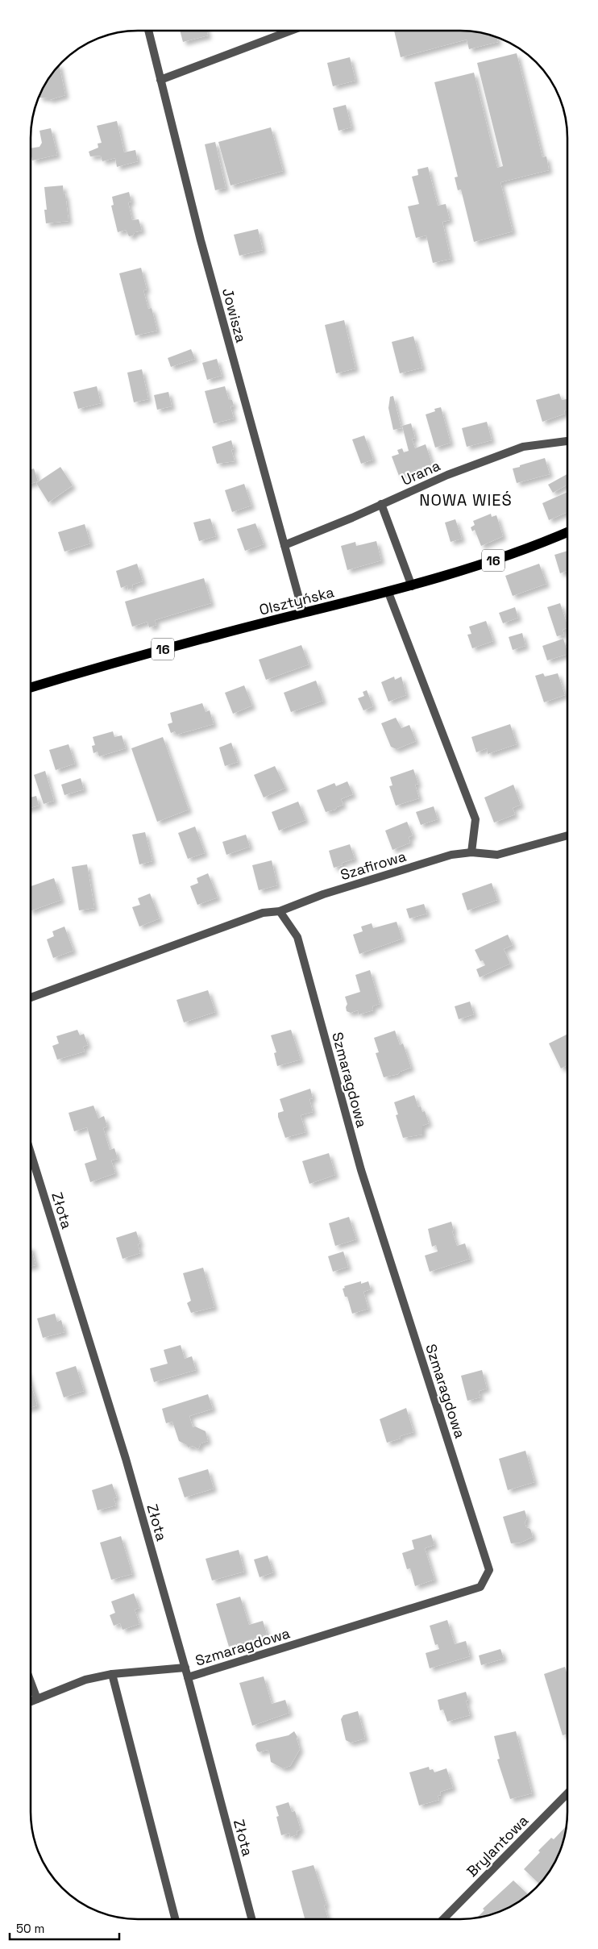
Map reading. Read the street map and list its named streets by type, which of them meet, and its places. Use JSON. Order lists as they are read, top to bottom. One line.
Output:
{"streets":{"main road":["16","Olsztyńska"],"street":["Jowisza","Urana","Szafirowa","Szmaragdowa","Złota","Brylantowa"]},"crossings":[["Jowisza","Urana"],["Jowisza","Olsztyńska"],["Szafirowa","Szmaragdowa"],["Szmaragdowa","Złota"]],"districts":["NOWA WIEŚ"],"scale_bar":"50 m"}
